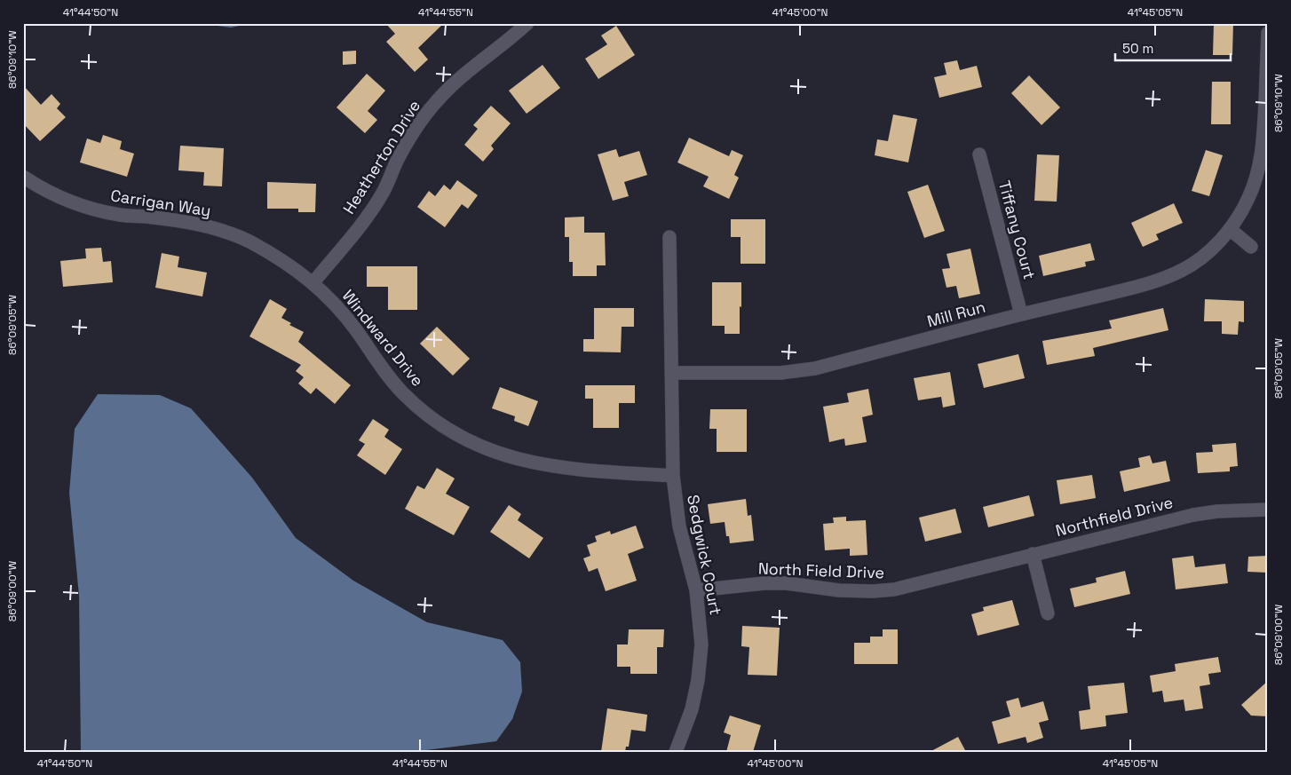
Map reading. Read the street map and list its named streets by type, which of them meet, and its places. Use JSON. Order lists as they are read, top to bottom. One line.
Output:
{"streets":{"street":["Heatherton Drive","Carrigan Way","Tiffany Court","Mill Run","Windward Drive","Northfield Drive","Sedgwick Court","North Field Drive"]},"crossings":[["Heatherton Drive","Carrigan Way"],["Heatherton Drive","Windward Drive"],["Carrigan Way","Windward Drive"],["Tiffany Court","Mill Run"],["Mill Run","Sedgwick Court"],["Windward Drive","Sedgwick Court"],["Northfield Drive","North Field Drive"],["Sedgwick Court","North Field Drive"]],"scale_bar":"50 m","coordinates":["41°44'50\"N","41°44'55\"N","41°45'00\"N","41°45'05\"N","86°09'10\"W","86°09'05\"W","86°09'00\"W"]}
